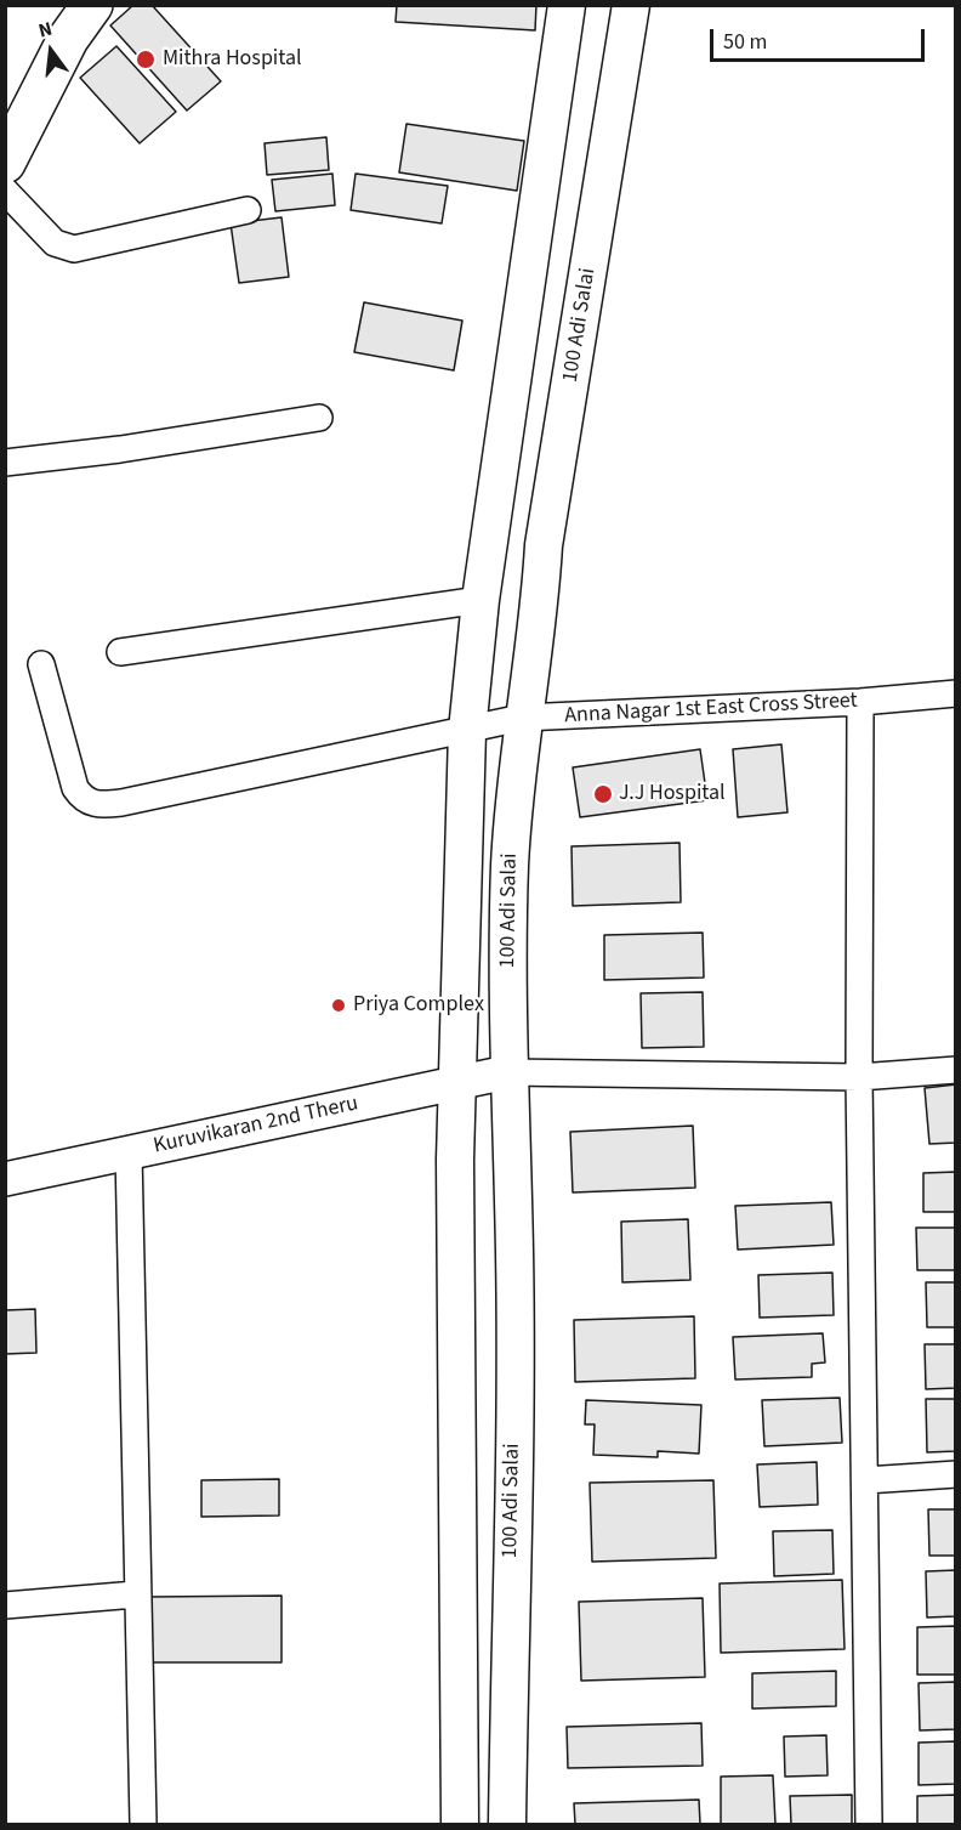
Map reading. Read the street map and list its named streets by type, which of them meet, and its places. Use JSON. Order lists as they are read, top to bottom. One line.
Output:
{"streets":{"main road":["100 Adi Salai"],"street":["Anna Nagar 1st East Cross Street","Kuruvikaran 2nd Theru"]},"crossings":[["100 Adi Salai","Anna Nagar 1st East Cross Street"],["100 Adi Salai","Kuruvikaran 2nd Theru"]],"places":["Mithra Hospital","J.J Hospital","Priya Complex"],"scale_bar":"50 m","north":"top"}
